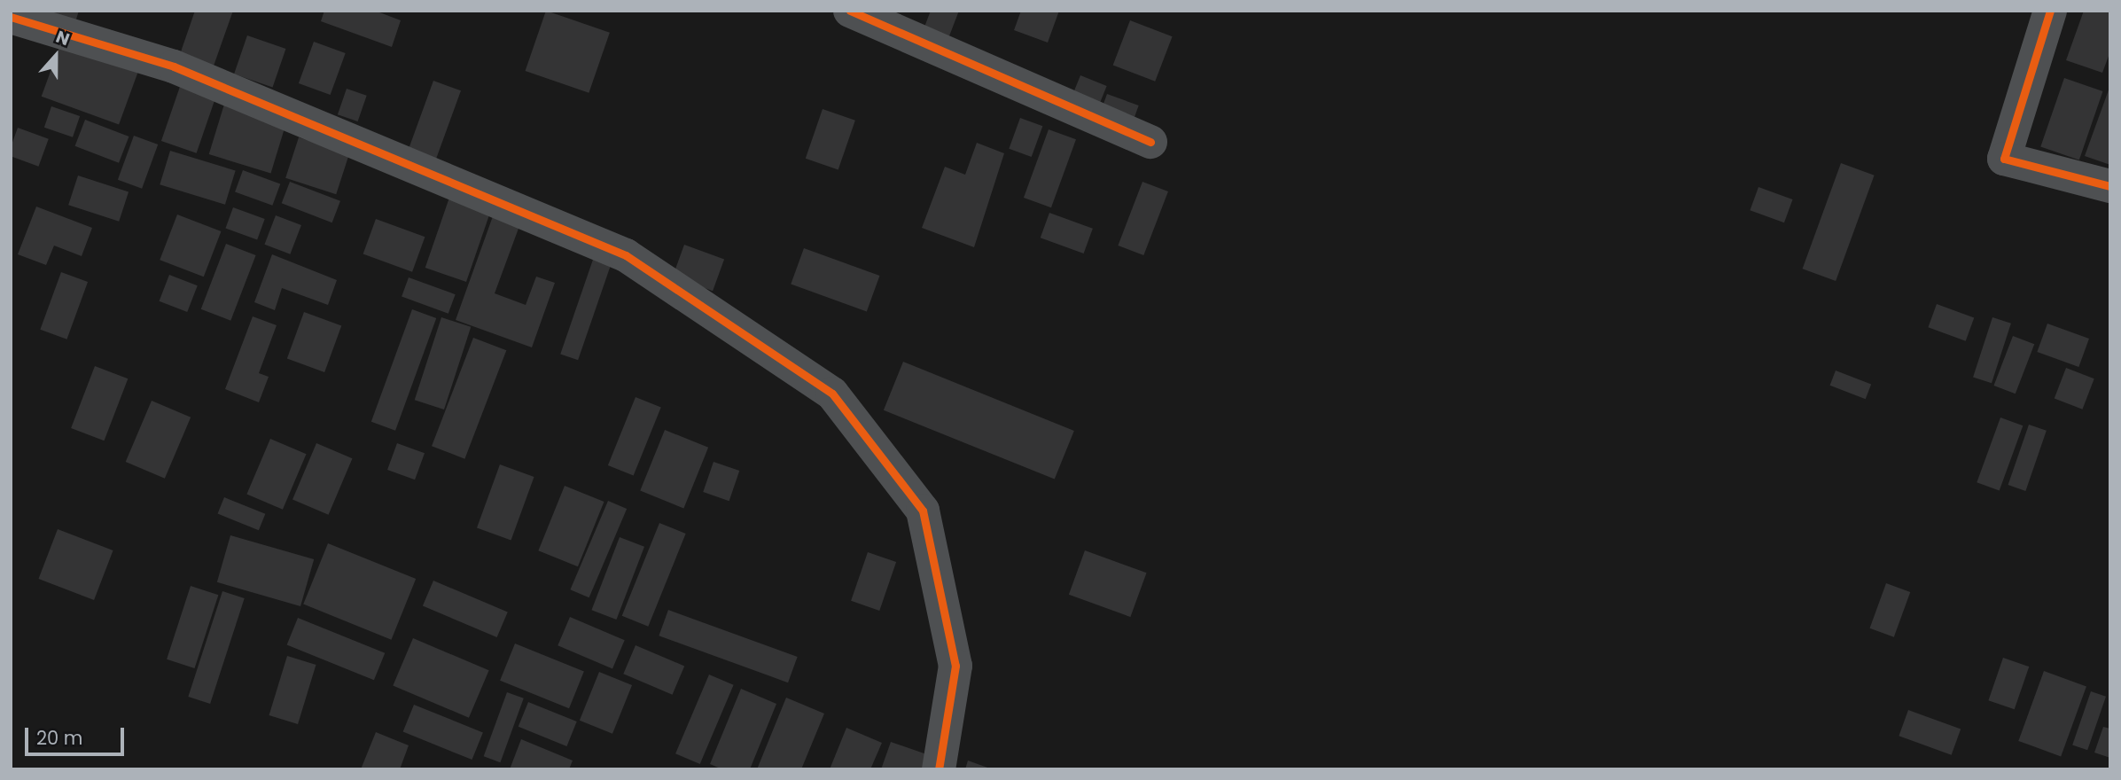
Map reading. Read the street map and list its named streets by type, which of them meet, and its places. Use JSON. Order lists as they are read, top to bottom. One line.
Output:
{"scale_bar":"20 m","north":"top"}
